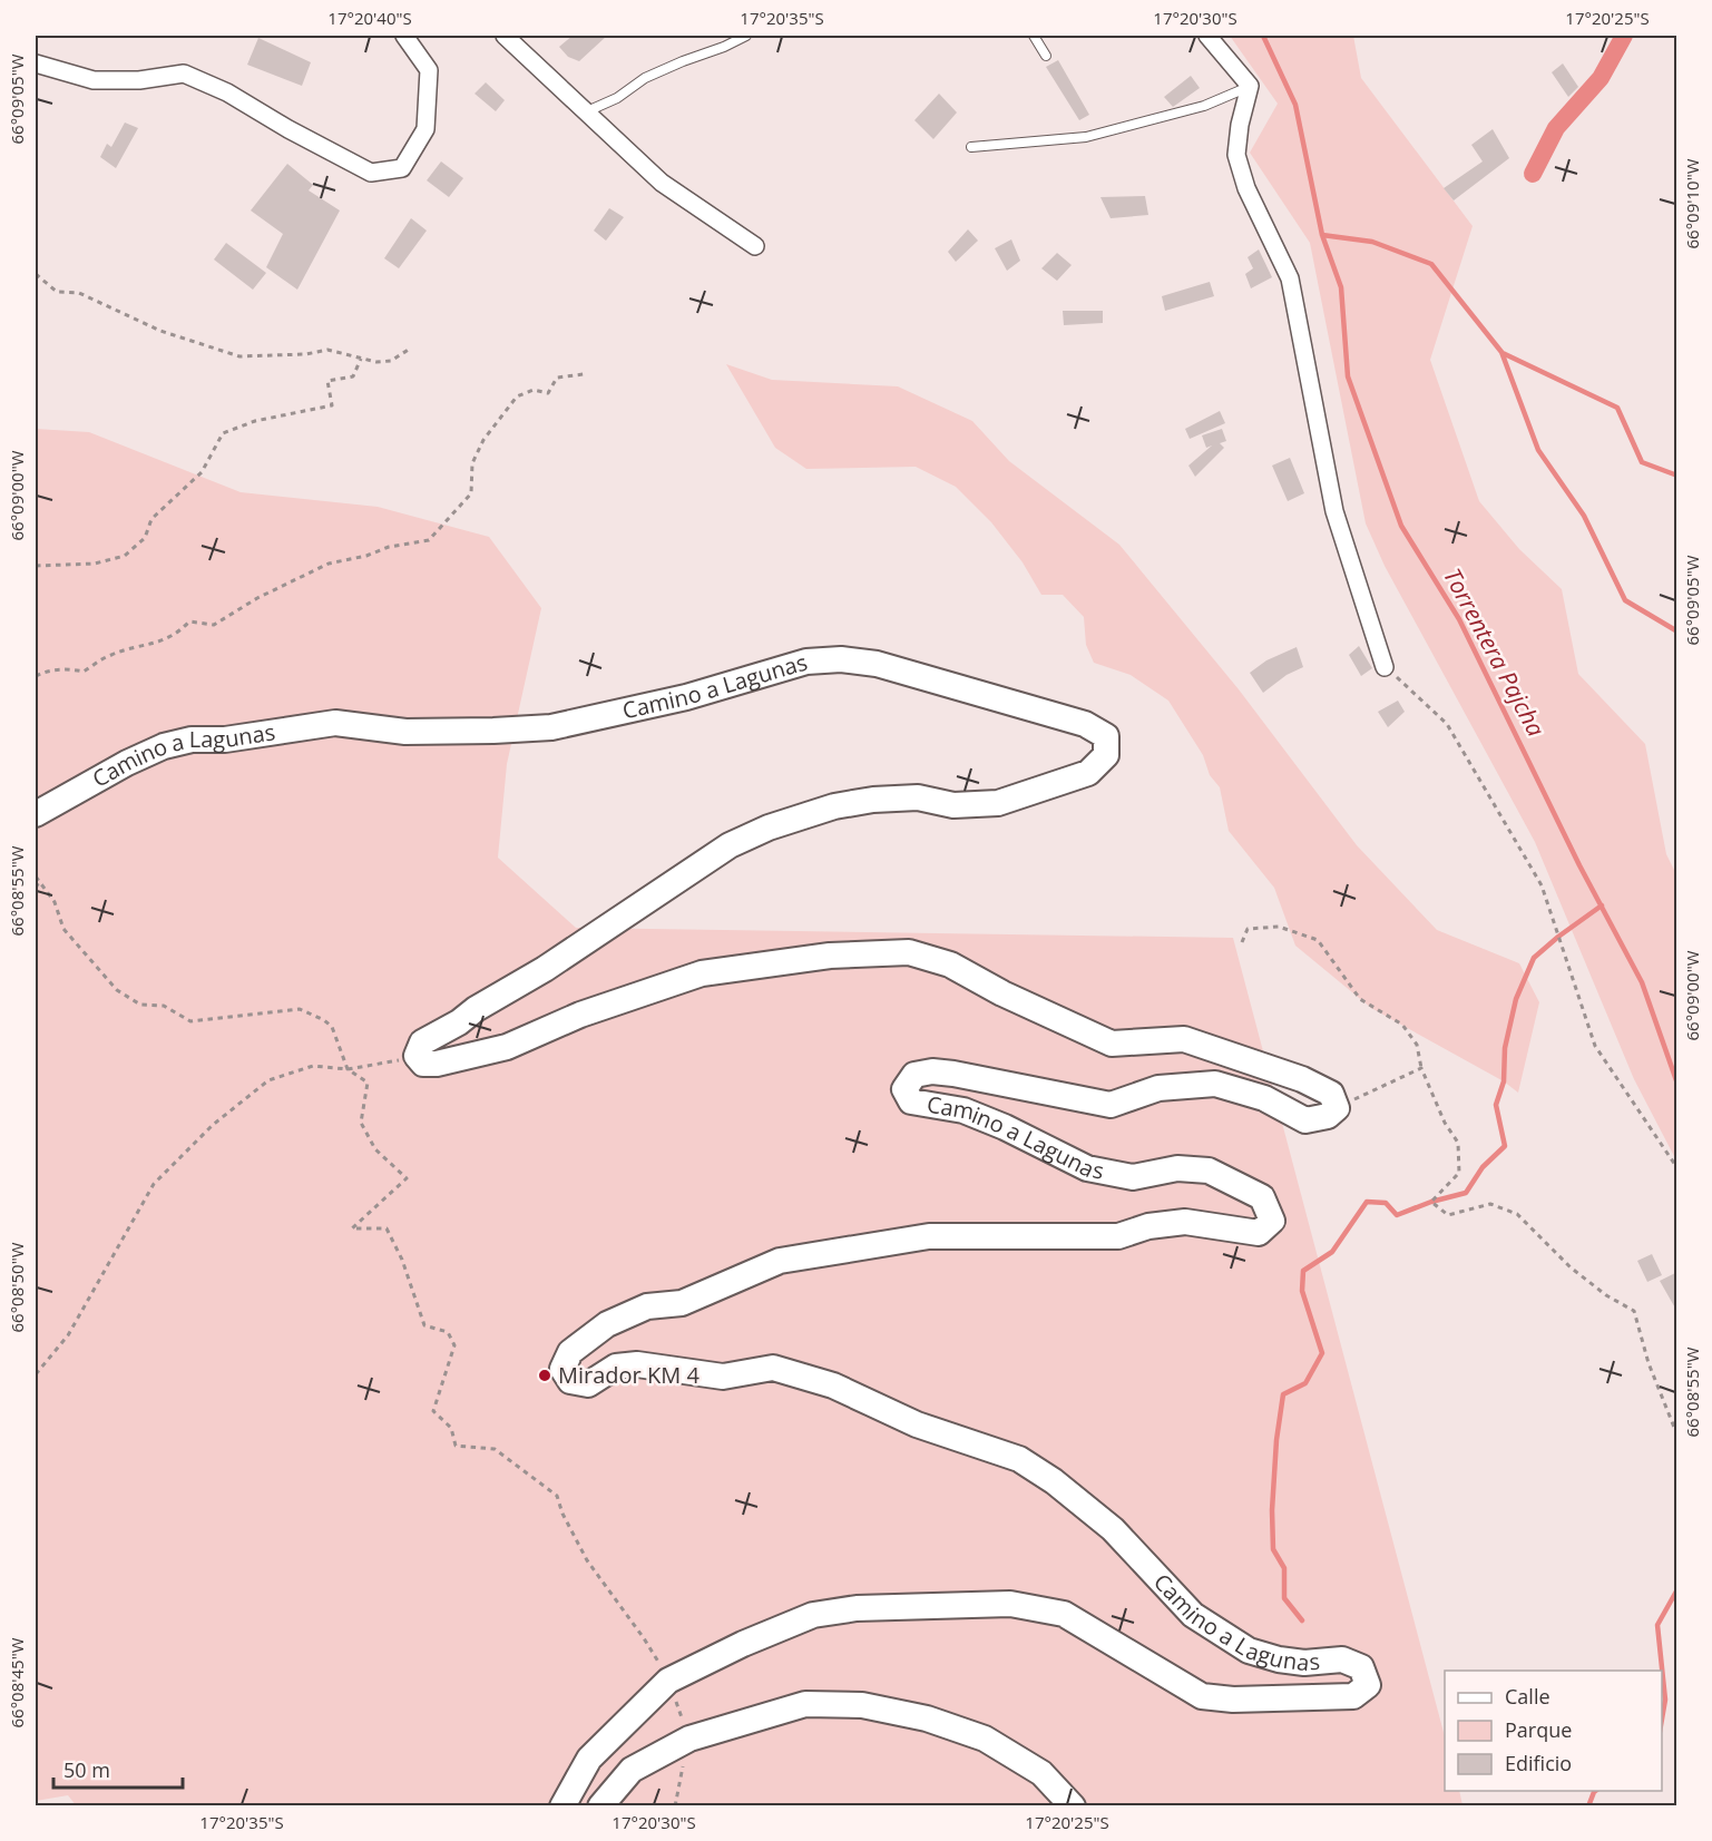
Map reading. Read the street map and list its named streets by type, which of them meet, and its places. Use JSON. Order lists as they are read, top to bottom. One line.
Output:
{"streets":{"street":["Camino a Lagunas"]},"water":["Torrentera Pajcha"],"places":["Mirador KM 4"],"legend":["Calle","Parque","Edificio"],"scale_bar":"50 m","coordinates":["17°20'40\"S","17°20'35\"S","17°20'30\"S","17°20'25\"S","66°09'05\"W","66°09'10\"W","66°09'00\"W","66°08'55\"W","66°08'50\"W","66°08'45\"W"]}
